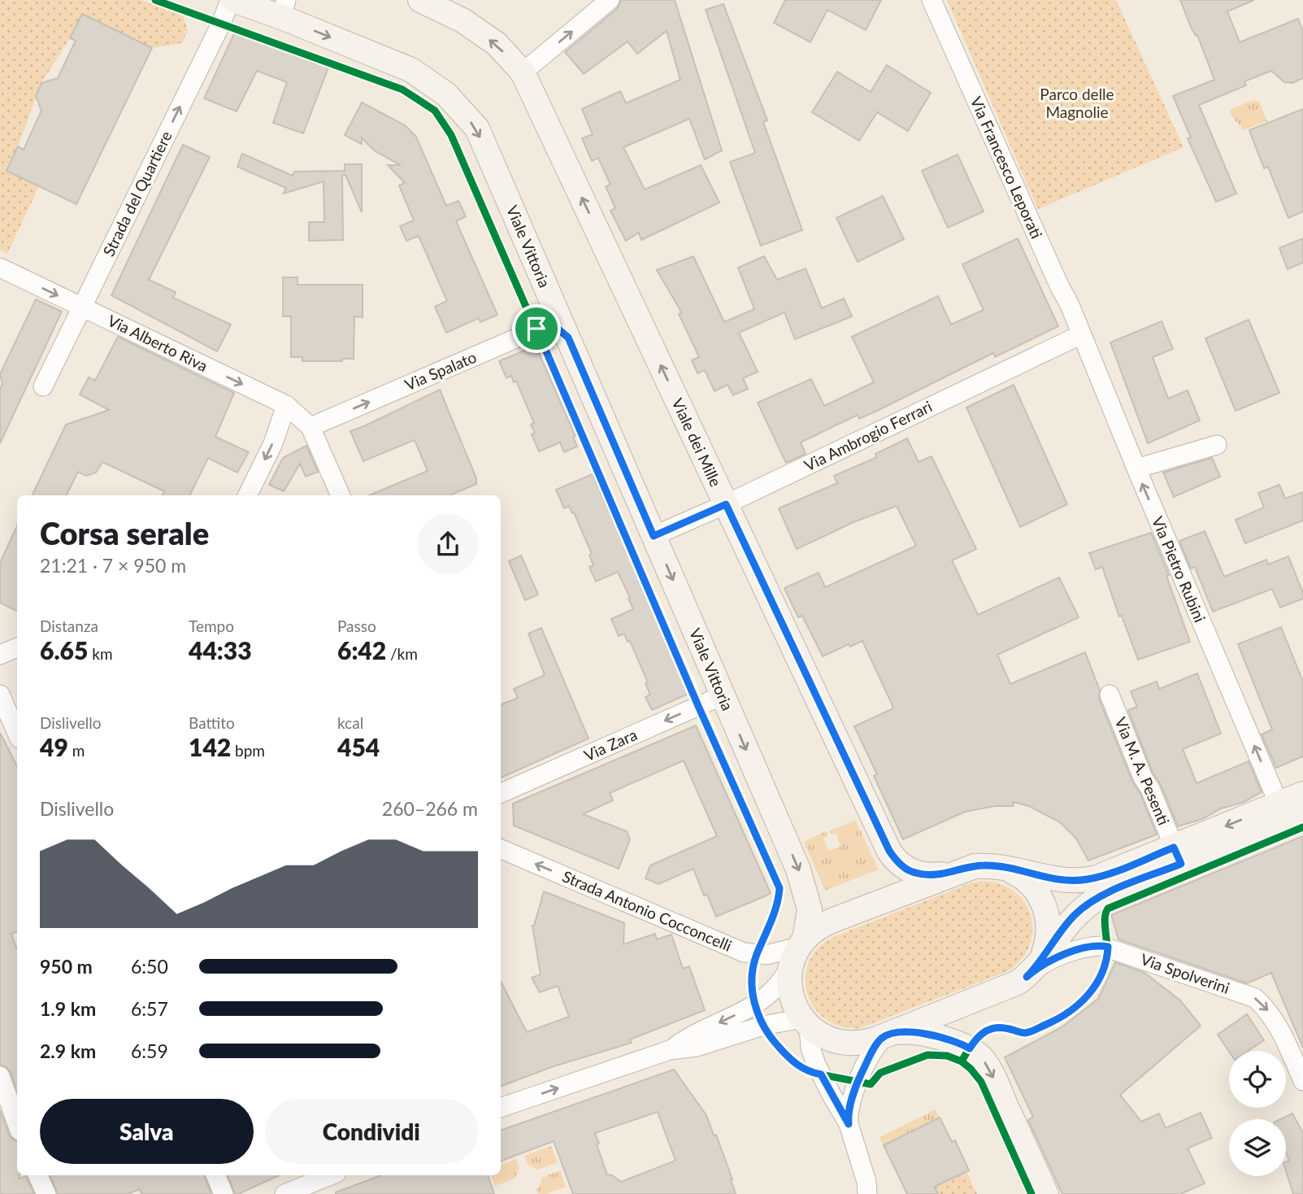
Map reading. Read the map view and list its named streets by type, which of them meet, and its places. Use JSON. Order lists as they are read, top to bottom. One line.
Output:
{"streets":{"main road":["Viale Vittoria","Viale dei Mille"],"street":["Via Francesco Leporati","Strada del Quartiere","Via Alberto Riva","Via Spalato","Via Ambrogio Ferrari","Via Pietro Rubini","Via Zara","Via M. A. Pesenti","Strada Antonio Cocconcelli","Via Spolverini"]},"crossings":[["Via Francesco Leporati","Via Ambrogio Ferrari"],["Via Francesco Leporati","Via Pietro Rubini"],["Strada del Quartiere","Viale Vittoria"],["Strada del Quartiere","Via Alberto Riva"],["Viale Vittoria","Via Spalato"],["Viale Vittoria","Via Ambrogio Ferrari"],["Viale Vittoria","Via Zara"],["Viale Vittoria","Strada Antonio Cocconcelli"],["Via Alberto Riva","Via Spalato"],["Via Ambrogio Ferrari","Viale dei Mille"],["Via Ambrogio Ferrari","Via Pietro Rubini"]],"one_way":["Strada del Quartiere","Viale Vittoria","Via Alberto Riva","Via Spalato","Viale dei Mille","Via Pietro Rubini","Via Zara","Strada Antonio Cocconcelli","Via Spolverini"],"parks":["Parco delle Magnolie"],"page":{"heading":["Corsa serale","21:21 · 7 × 950 m"],"stats":[["Distanza","6.65 km"],["Tempo","44:33"],["Passo","6:42 /km"],["Dislivello","49 m"],["Battito","142 bpm"],["kcal","454"]],"chart":["Dislivello","260–266 m"],"list":[{"name":"950 m","note":"6:50"},{"name":"1.9 km","note":"6:57"},{"name":"2.9 km","note":"6:59"}],"buttons":["Salva","Condividi"]}}
